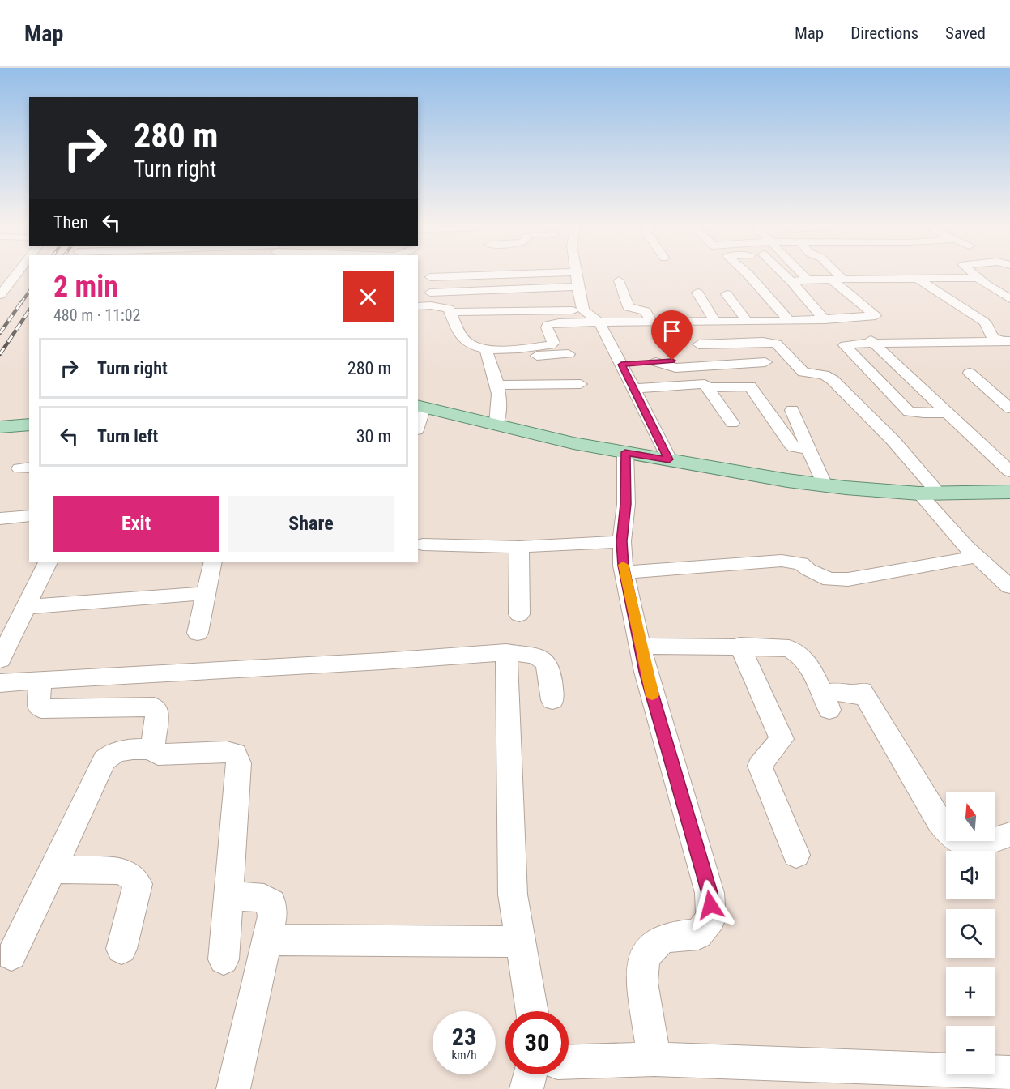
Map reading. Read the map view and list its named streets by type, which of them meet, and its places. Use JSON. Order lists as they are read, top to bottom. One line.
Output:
{"north":"top","page":{"header":"Map","nav":["Map","Directions","Saved"],"turn":["280 m","Turn right"],"then":"Then","heading":["2 min","480 m · 11:02"],"list":[{"name":"Turn right","value":"280 m"},{"name":"Turn left","value":"30 m"}],"buttons":["Exit","Share"],"map_buttons":["+","−"],"speed":"23 km/h","limit":"30"}}
